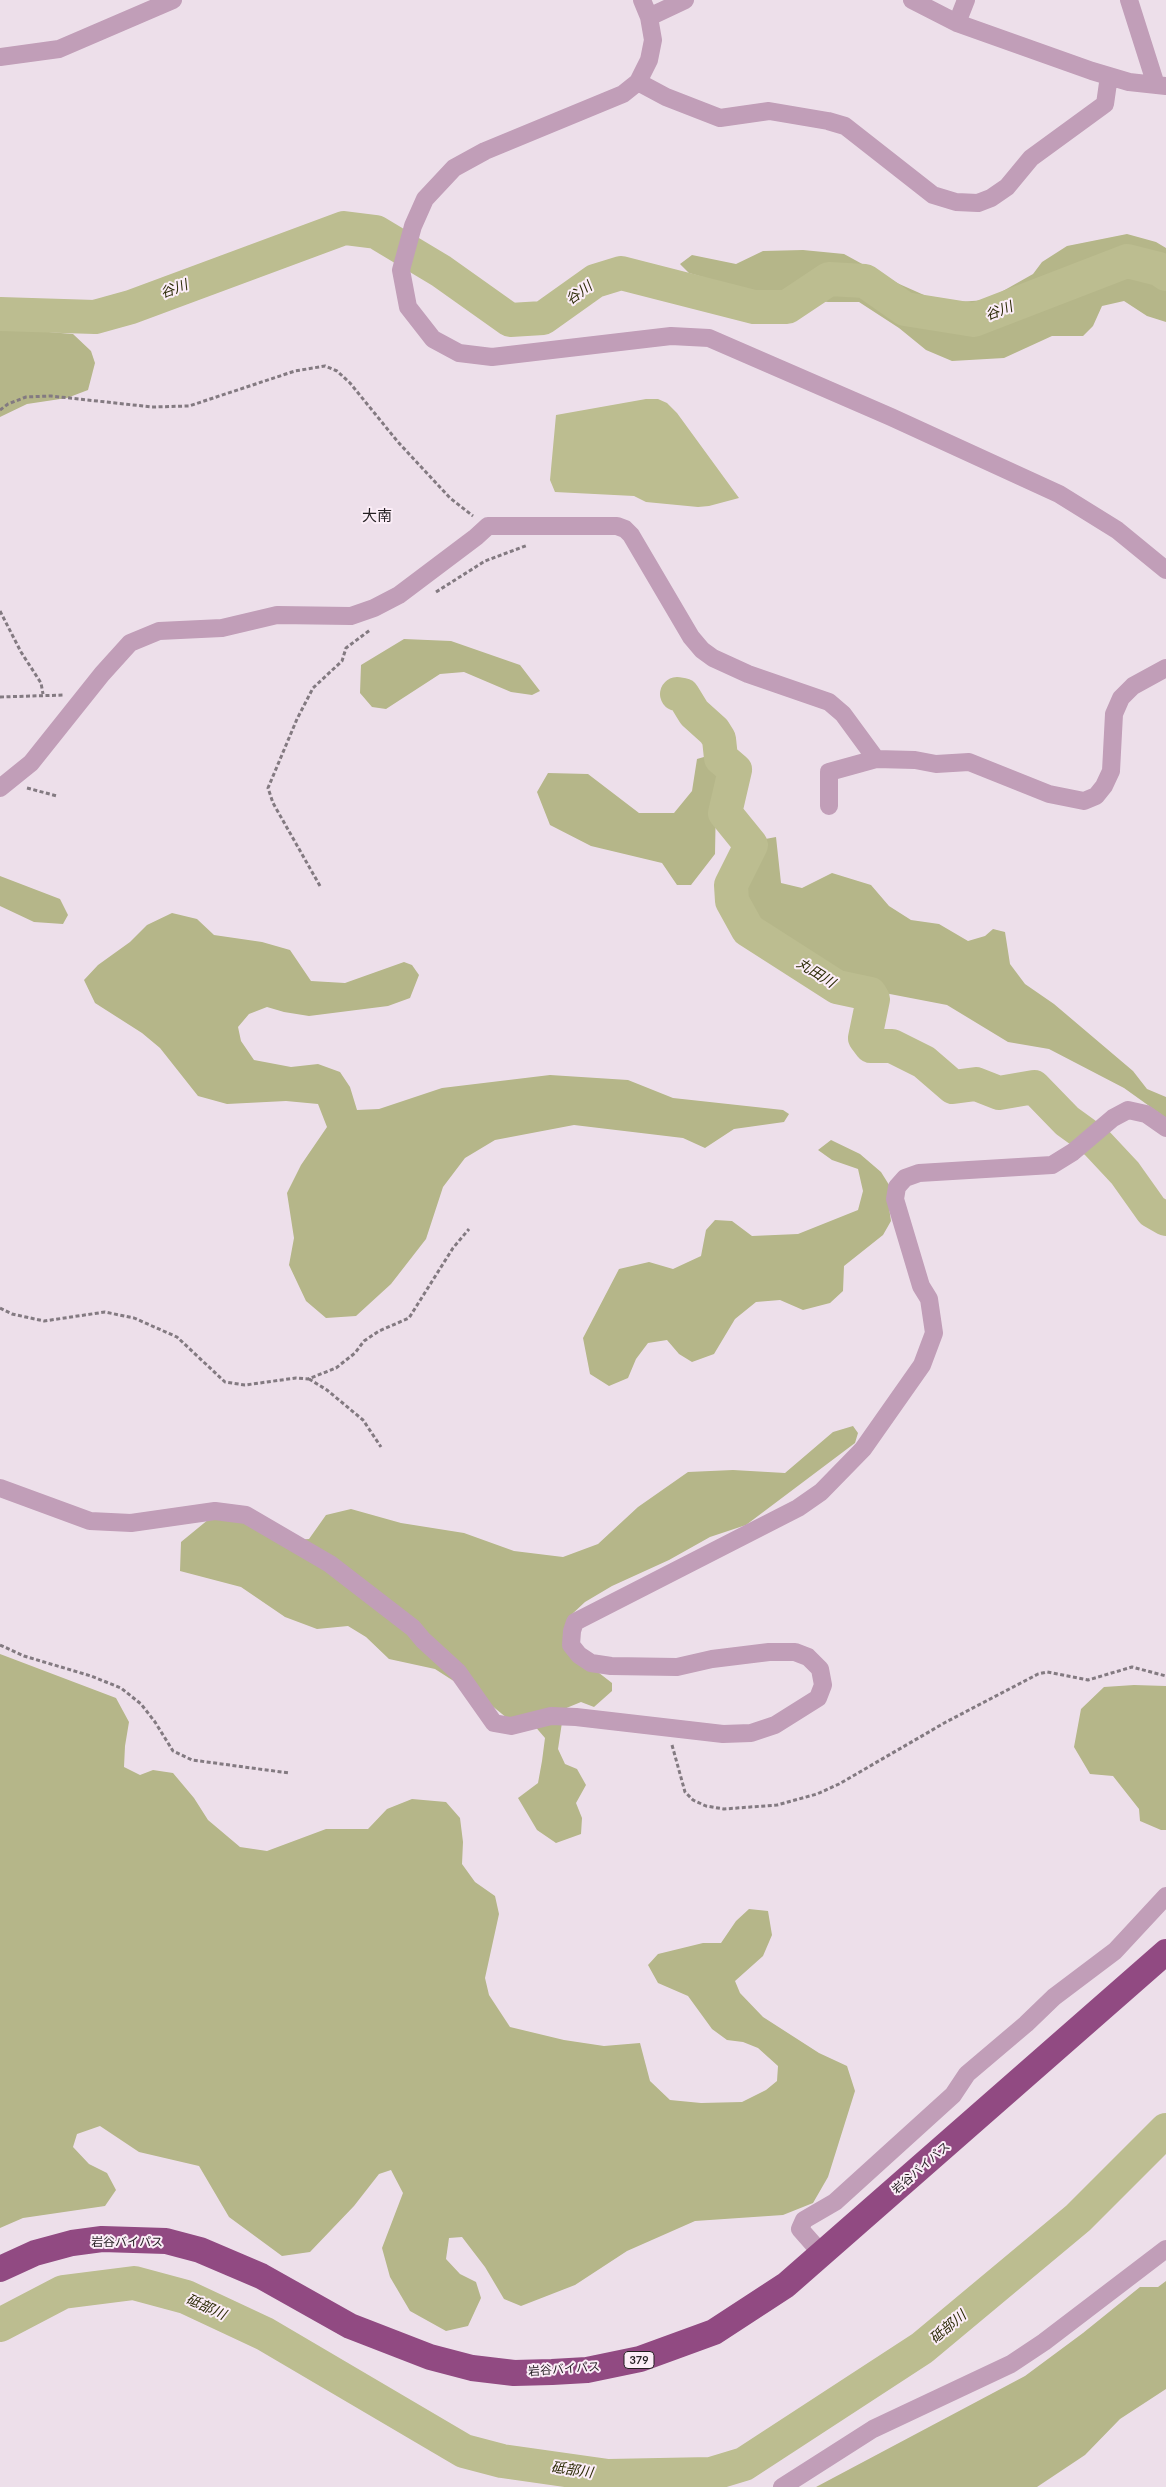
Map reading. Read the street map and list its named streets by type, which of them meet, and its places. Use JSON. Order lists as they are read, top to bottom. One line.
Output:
{"streets":{"highway":["岩谷バイパス","379"]},"districts":["大南"],"water":["谷川","丸田川","砥部川"]}
